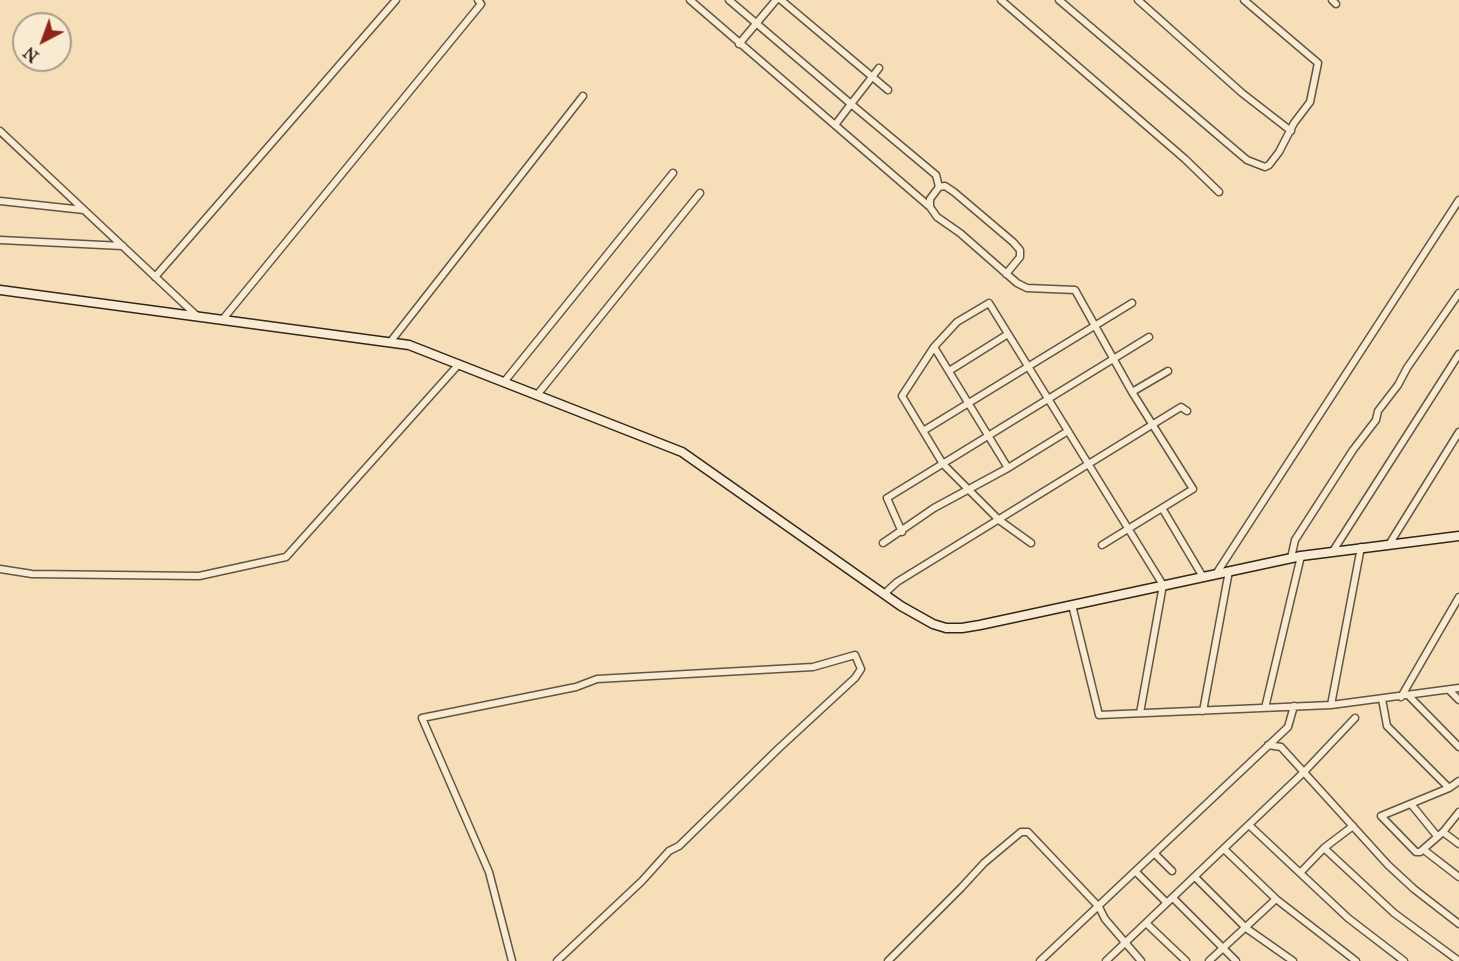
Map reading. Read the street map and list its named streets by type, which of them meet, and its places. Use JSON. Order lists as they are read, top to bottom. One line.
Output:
{"north":"bottom left"}
